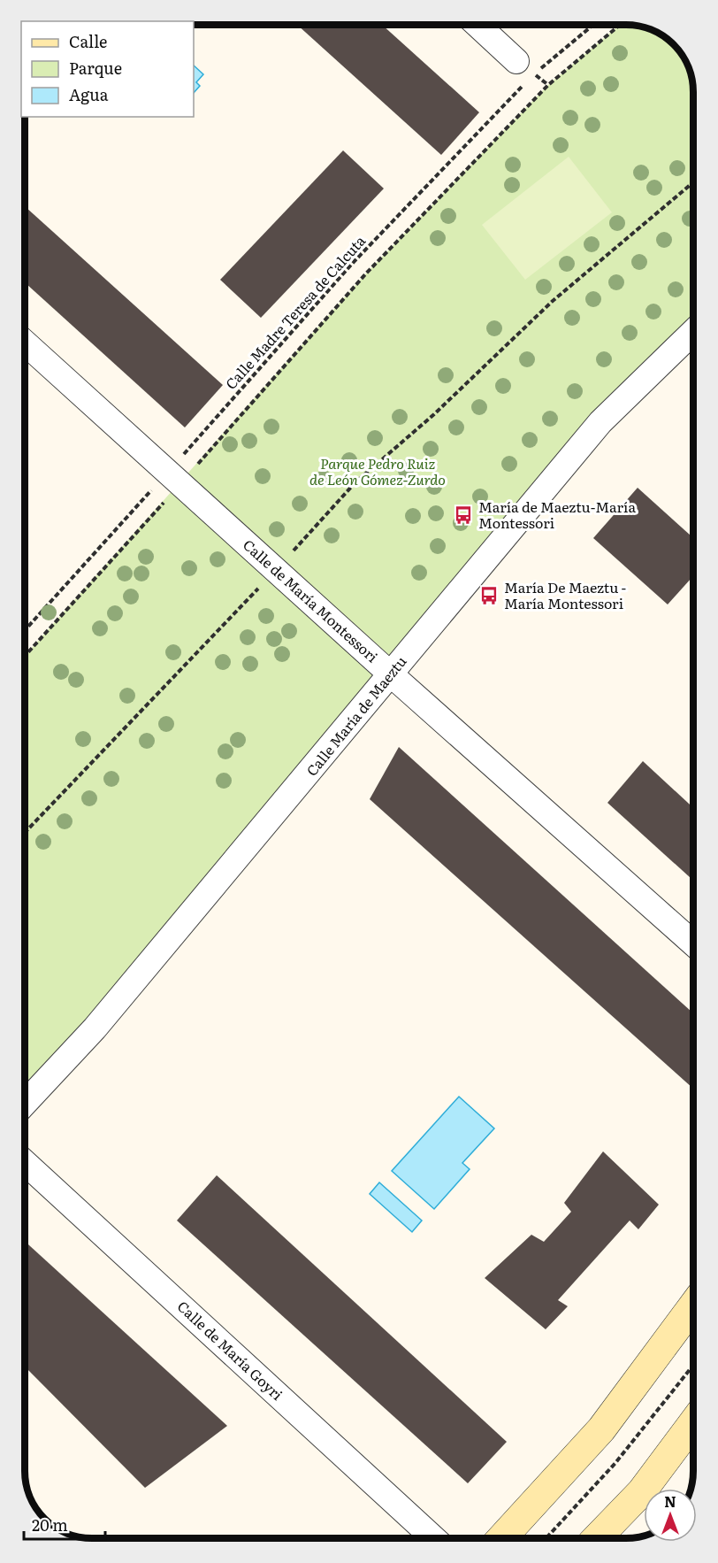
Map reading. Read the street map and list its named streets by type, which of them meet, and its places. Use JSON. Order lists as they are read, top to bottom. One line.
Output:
{"streets":{"street":["Calle de María Montessori","Calle María de Maeztu","Calle de María Goyri"],"path":["Calle Madre Teresa de Calcuta"]},"crossings":[["Calle Madre Teresa de Calcuta","Calle de María Montessori"],["Calle de María Montessori","Calle María de Maeztu"]],"parks":["Parque Pedro Ruiz de León Gómez-Zurdo"],"places":{"bus stop":["María de Maeztu-María Montessori","María De Maeztu - María Montessori"]},"legend":["Calle","Parque","Agua"],"scale_bar":"20 m","north":"top"}
